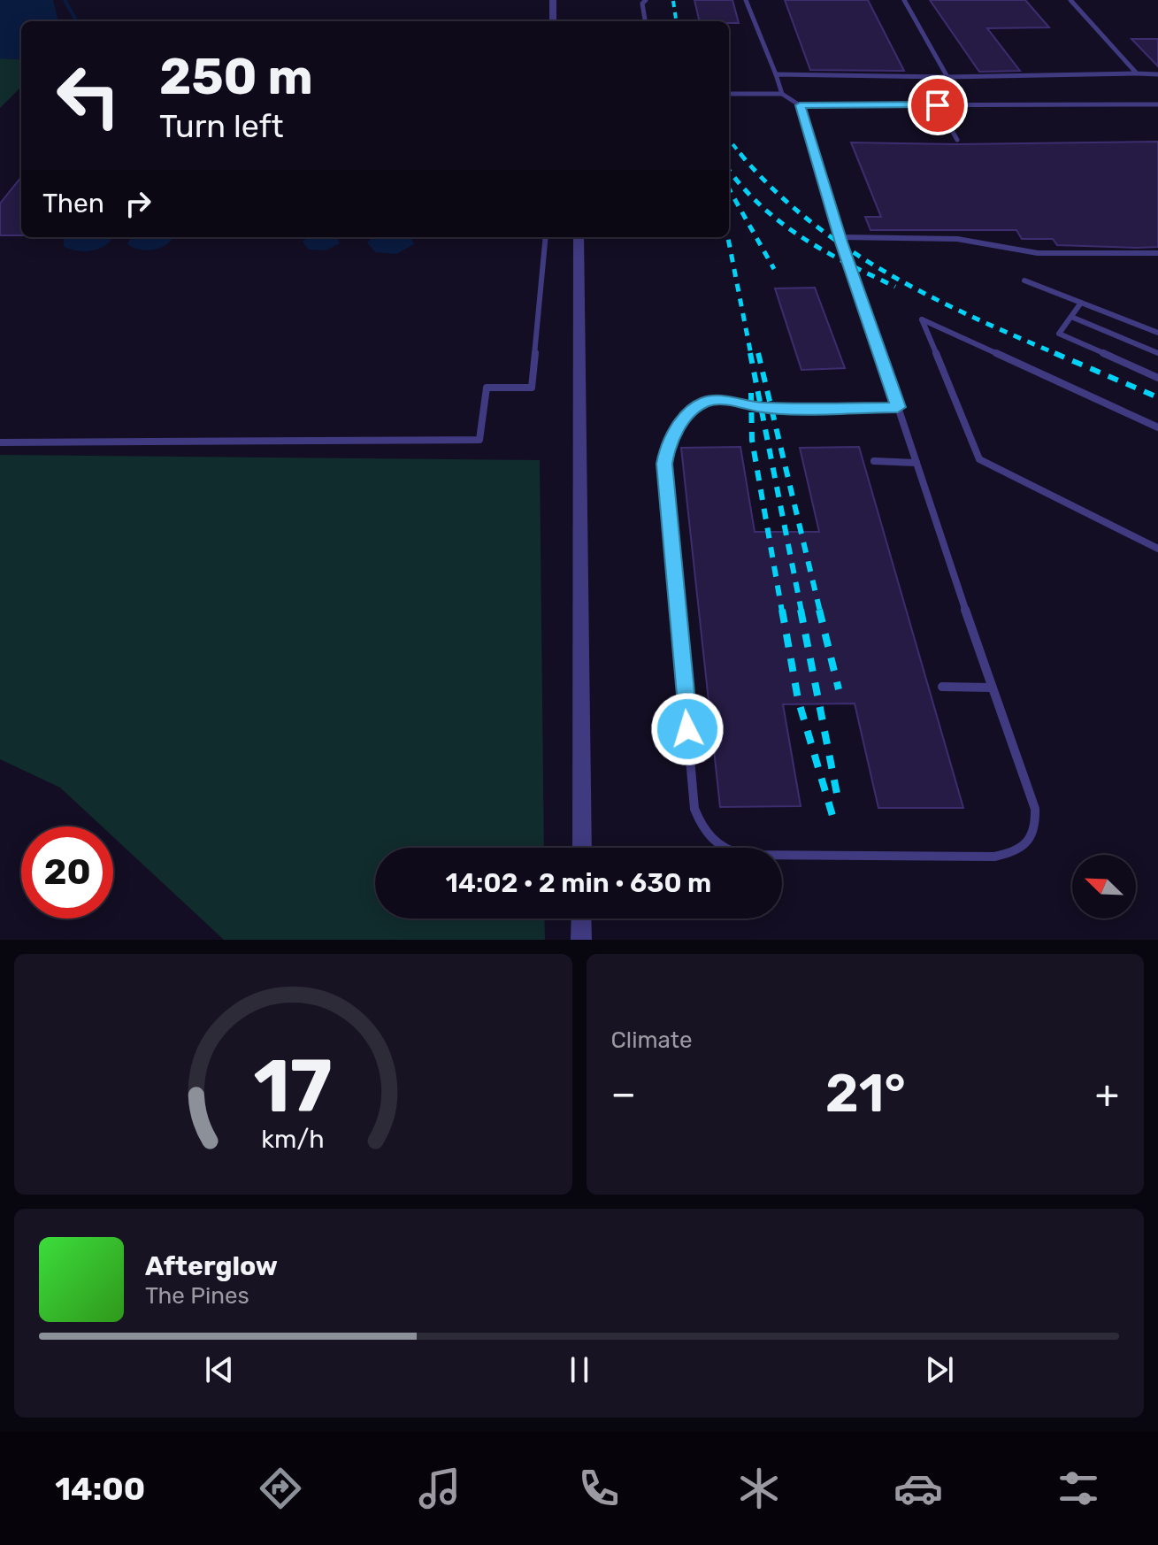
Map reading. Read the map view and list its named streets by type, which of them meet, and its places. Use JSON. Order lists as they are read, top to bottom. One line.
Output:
{"north":"top left","page":{"turn":["250 m","Turn left"],"then":"Then","limit":"20","trip":"14:02 · 2 min · 630 m","tile":"Climate","heat":["−","21°","+"],"song":["Afterglow","The Pines"],"tabs":"14:00","gauge":["17","km/h"]}}
